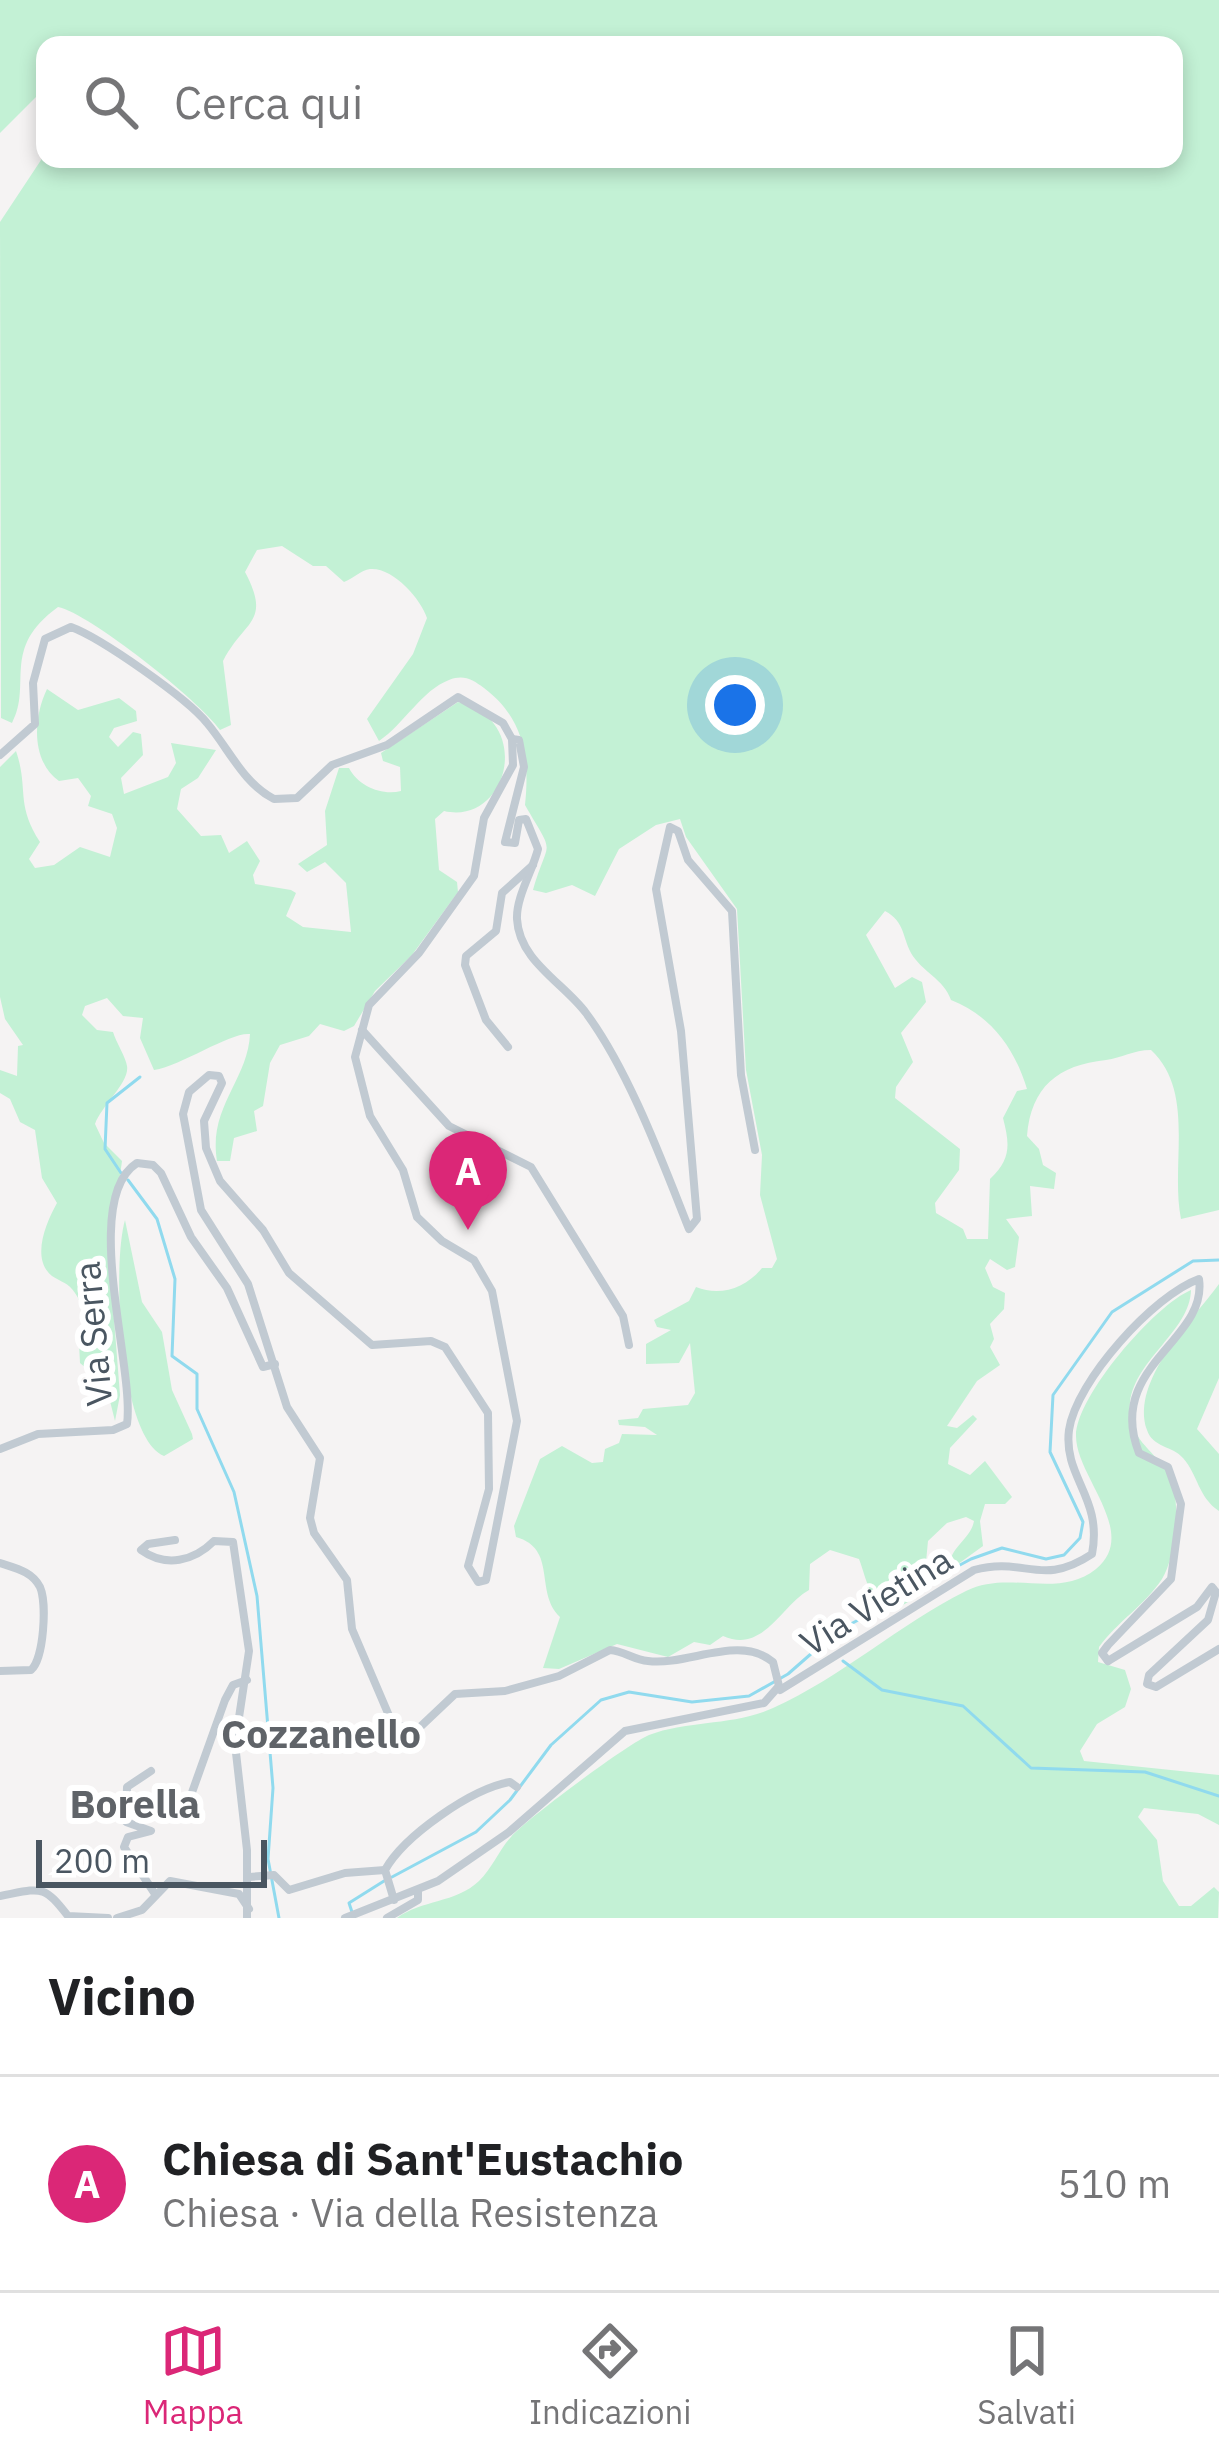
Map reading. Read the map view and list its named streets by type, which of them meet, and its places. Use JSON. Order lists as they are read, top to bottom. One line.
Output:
{"streets":{"street":["Via Serra","Via Vietina"]},"districts":["Cozzanello","Borella"],"scale_bar":"200 m","page":{"search":"Cerca qui","pins":"A","scale":"200 m","heading":"Vicino","list":[{"mark":"A","name":"Chiesa di Sant'Eustachio","note":"Chiesa · Via della Resistenza","value":"510 m"}],"nav":["Mappa","Indicazioni","Salvati"]}}
